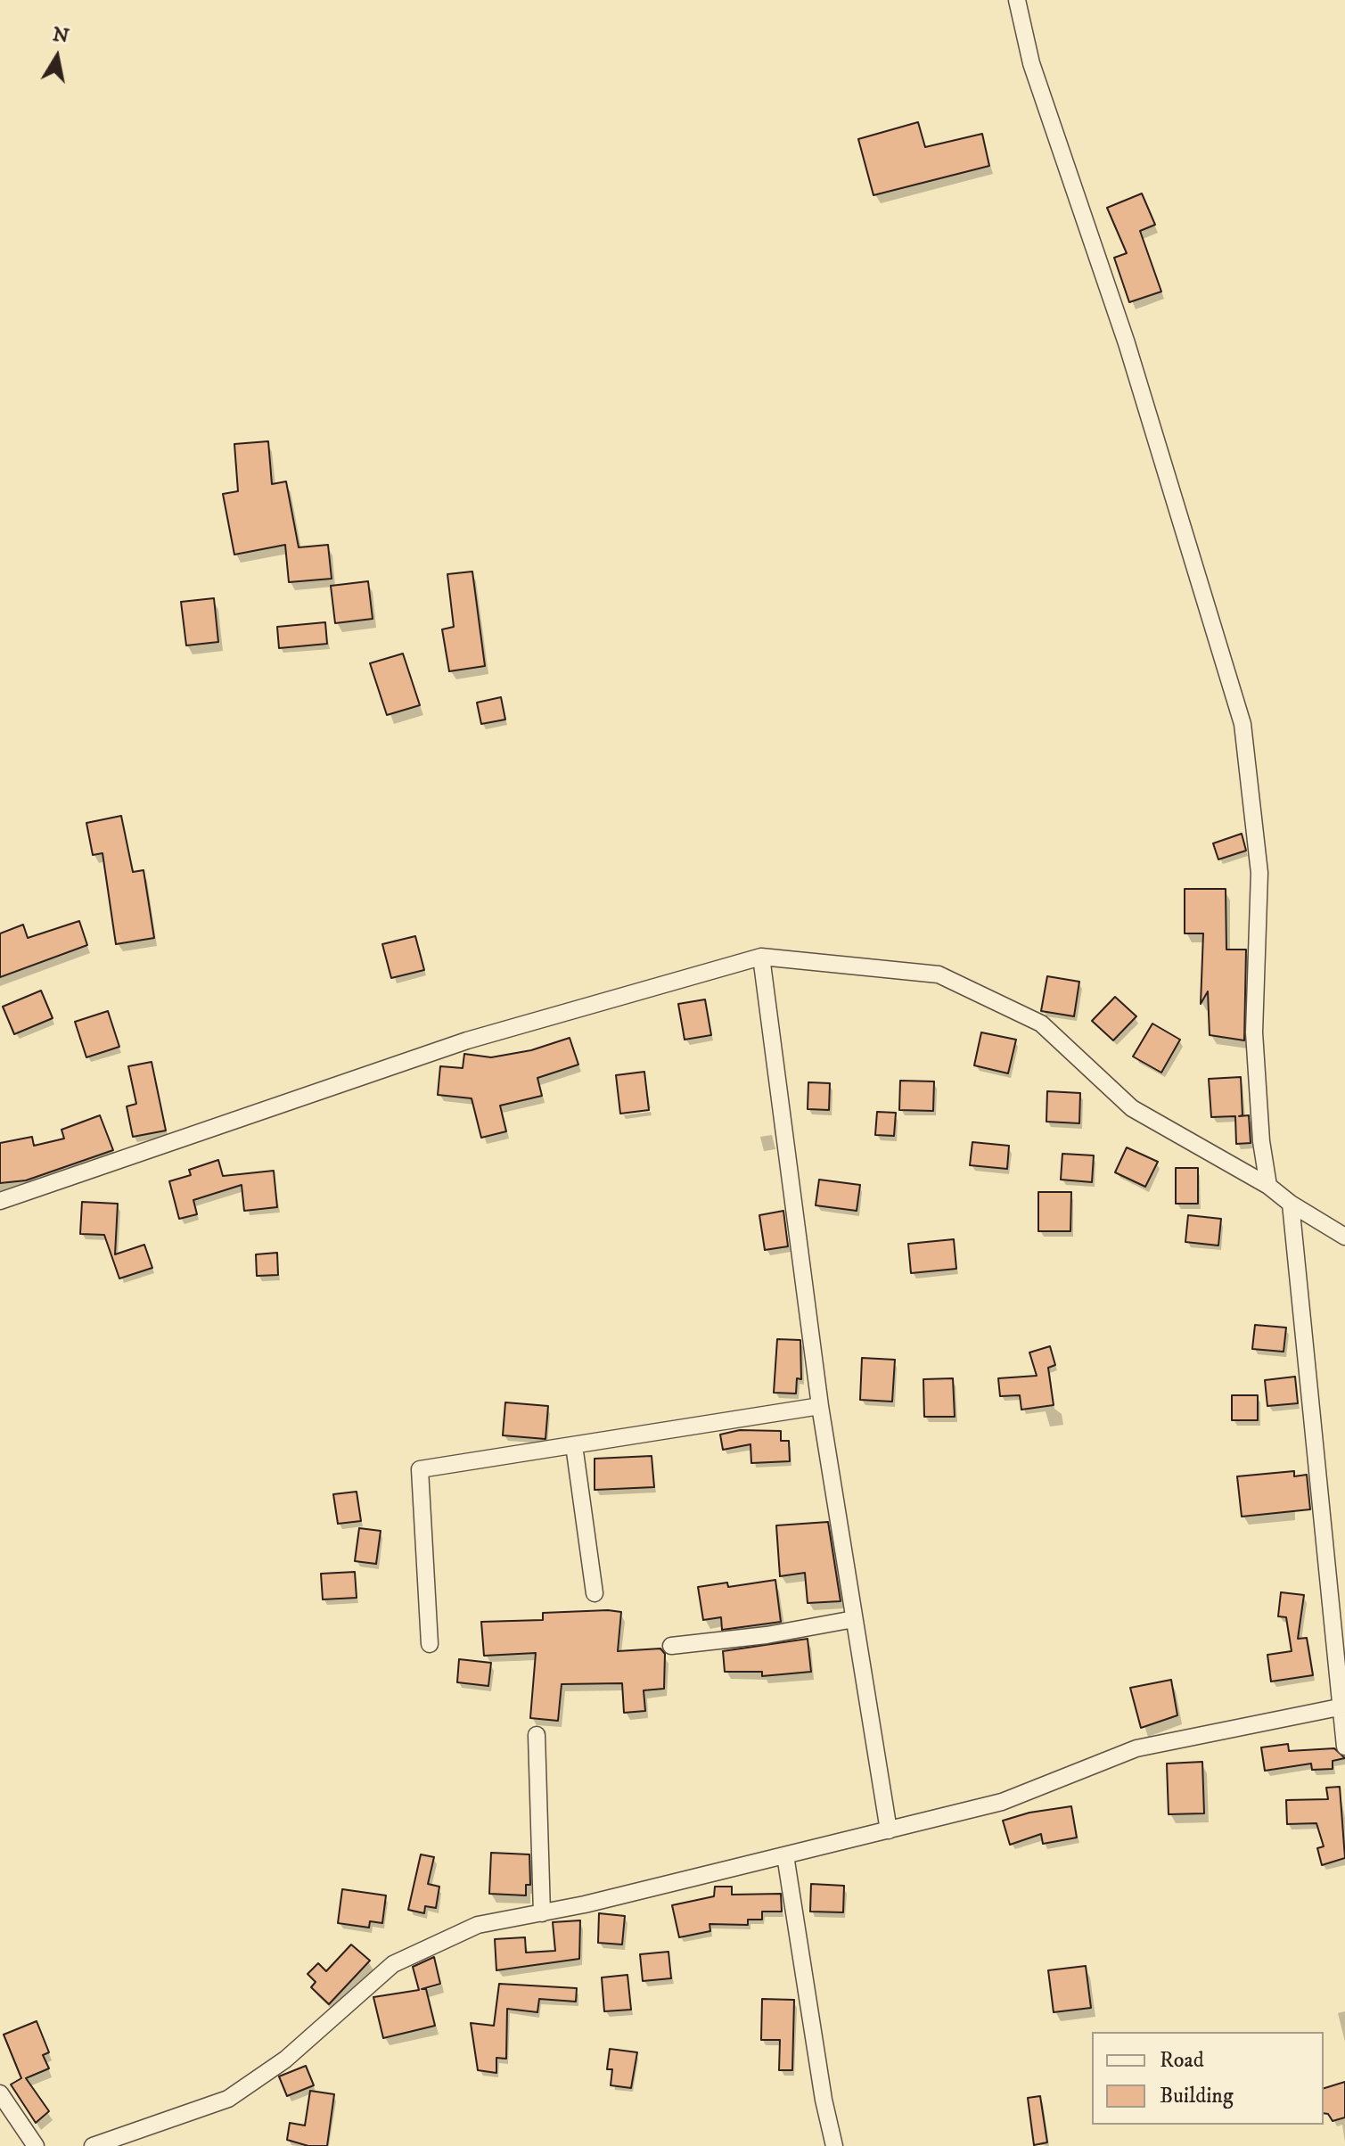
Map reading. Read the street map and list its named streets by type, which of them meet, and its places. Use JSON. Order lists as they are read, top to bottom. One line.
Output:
{"legend":["Road","Building"],"north":"top"}
